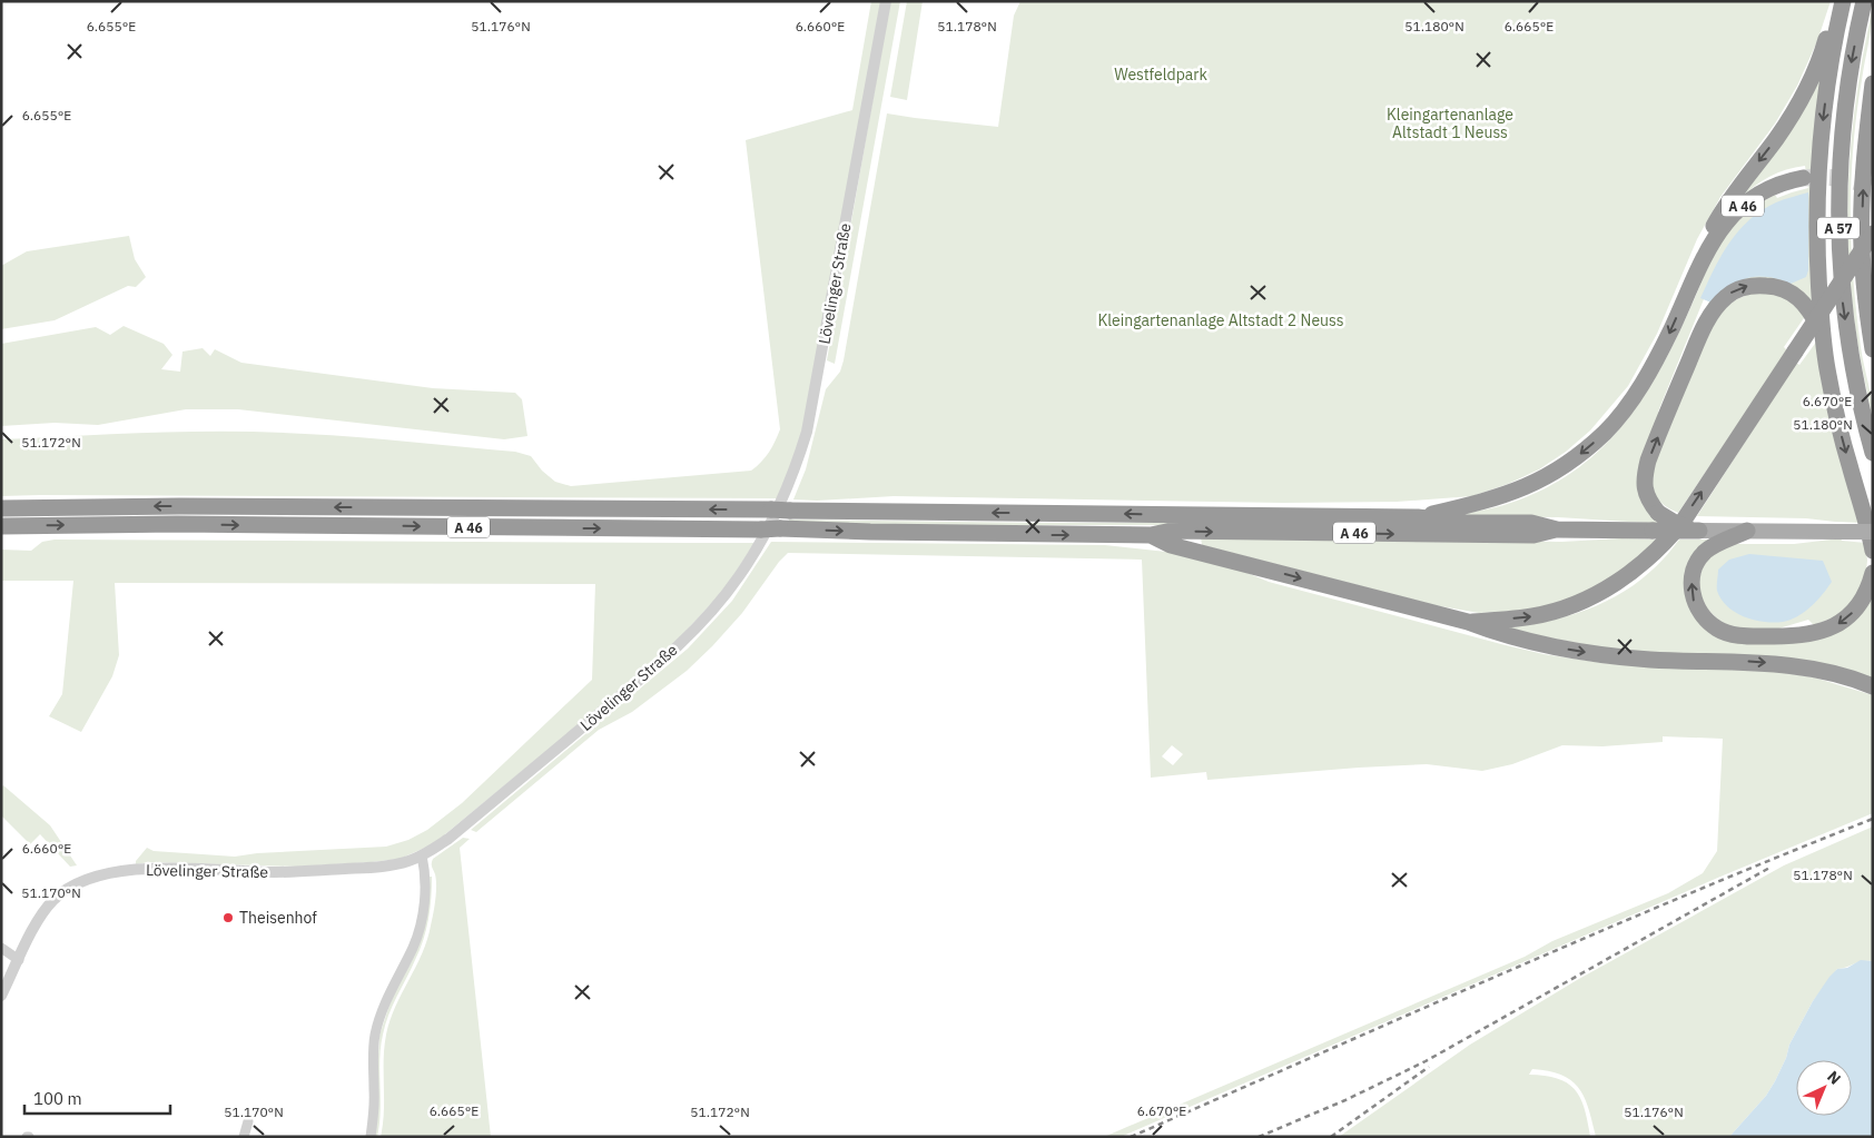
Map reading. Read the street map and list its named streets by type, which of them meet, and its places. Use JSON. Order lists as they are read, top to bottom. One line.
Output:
{"streets":{"highway":["A 46","A 57"],"street":["Lövelinger Straße"]},"parks":["Westfeldpark","Kleingartenanlage Altstadt 1 Neuss","Kleingartenanlage Altstadt 2 Neuss"],"places":["Theisenhof"],"scale_bar":"100 m","north":"top right","coordinates":["51.176°N","51.178°N","51.180°N","6.655°E","6.660°E","6.665°E","6.670°E","51.172°N","51.170°N"]}
